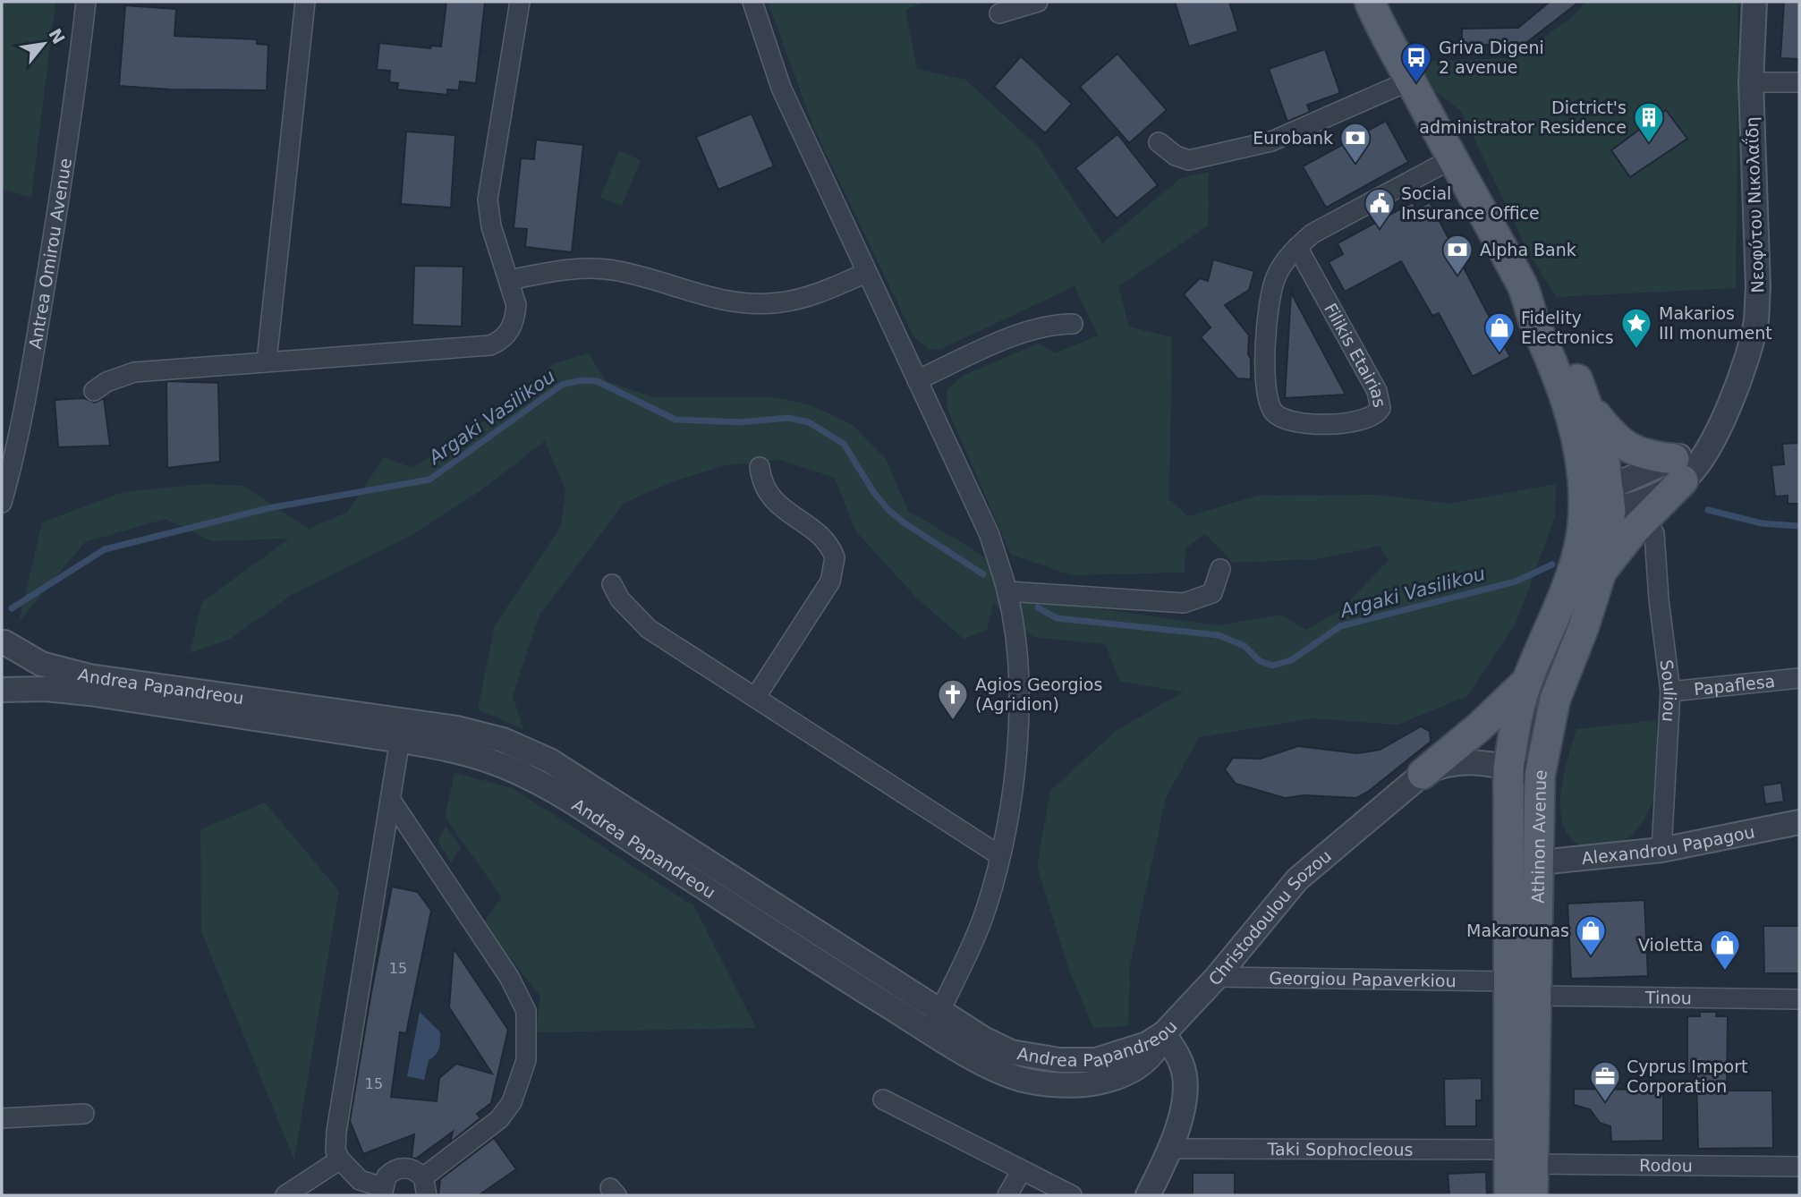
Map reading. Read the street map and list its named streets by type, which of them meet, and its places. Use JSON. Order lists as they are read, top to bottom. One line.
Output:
{"streets":{"main road":["Athinon Avenue"],"street":["Νεοφύτου Νικολαΐδη","Antrea Omirou Avenue","Filikis Etairias","Papaflesa","Andrea Papandreou","Souliou","Alexandrou Papagou","Christodoulou Sozou","Georgiou Papaverkiou","Tinou","Taki Sophocleous","Rodou"]},"crossings":[["Νεοφύτου Νικολαΐδη","Athinon Avenue"],["Papaflesa","Souliou"],["Andrea Papandreou","Christodoulou Sozou"],["Souliou","Alexandrou Papagou"],["Athinon Avenue","Alexandrou Papagou"],["Athinon Avenue","Christodoulou Sozou"],["Athinon Avenue","Georgiou Papaverkiou"],["Athinon Avenue","Tinou"],["Athinon Avenue","Taki Sophocleous"],["Athinon Avenue","Rodou"],["Christodoulou Sozou","Georgiou Papaverkiou"],["Taki Sophocleous","Rodou"]],"water":["Argaki Vasilikou"],"places":{"bus stop":["Griva Digeni 2 avenue"],"building":["Dictrict's administrator Residence"],"bank":["Eurobank","Alpha Bank"],"public building":["Social Insurance Office"],"place":["Makarios III monument"],"shop":["Fidelity Electronics","Makarounas","Violetta"],"church":["Agios Georgios (Agridion)"],"office":["Cyprus Import Corporation"]},"house_numbers":["15","15"],"north":"top right"}
